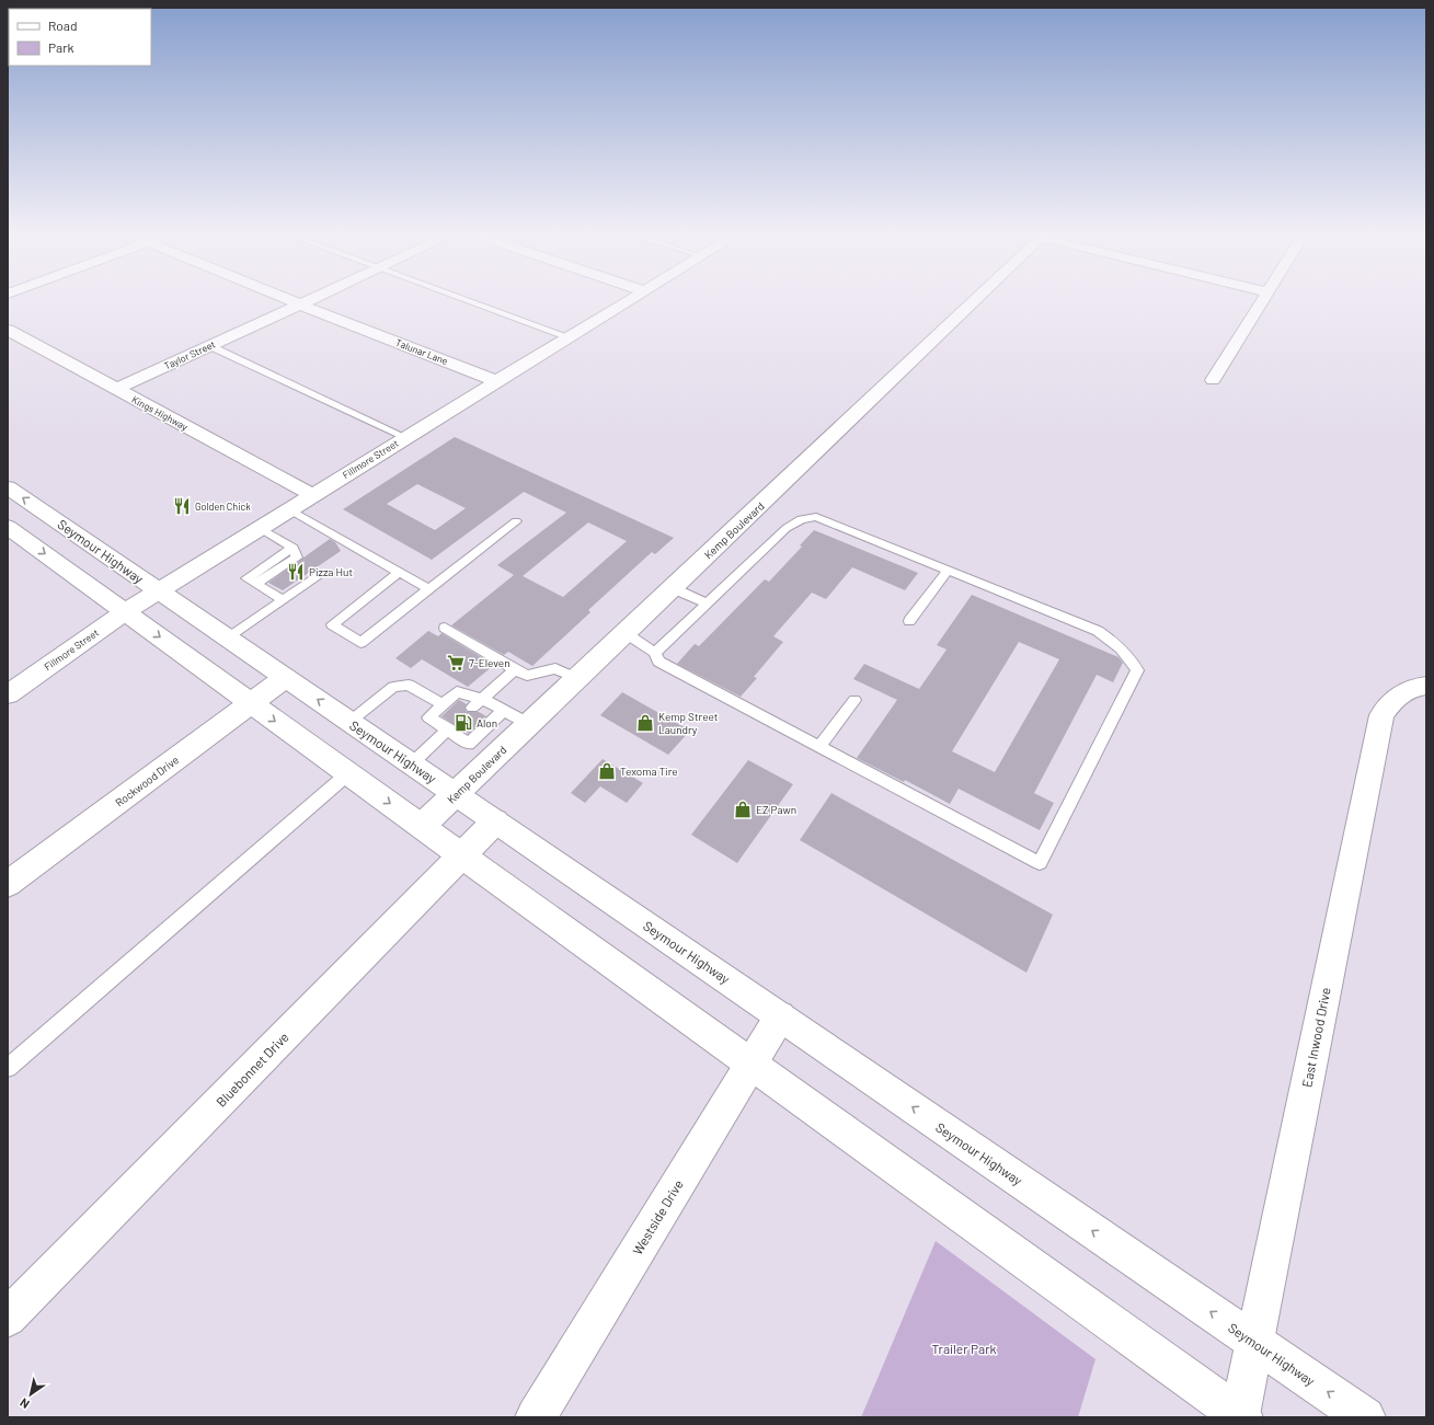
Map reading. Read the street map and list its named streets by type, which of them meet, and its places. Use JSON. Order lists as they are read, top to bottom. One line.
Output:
{"streets":{"street":["Talunar Lane","Taylor Street","Kings Highway","Fillmore Street","Kemp Boulevard","Seymour Highway","Rockwood Drive","East Inwood Drive","Bluebonnet Drive","Westside Drive"]},"crossings":[["Talunar Lane","Taylor Street"],["Talunar Lane","Fillmore Street"],["Taylor Street","Kings Highway"],["Kings Highway","Fillmore Street"],["Fillmore Street","Seymour Highway"],["Kemp Boulevard","Seymour Highway"],["Seymour Highway","Rockwood Drive"],["Seymour Highway","East Inwood Drive"],["Seymour Highway","Bluebonnet Drive"],["Seymour Highway","Westside Drive"]],"parks":["Trailer Park"],"places":{"restaurant":["Golden Chick","Pizza Hut"],"supermarket":["7-Eleven"],"fuel station":["Alon"],"shop":["Kemp Street Laundry","Texoma Tire","EZ Pawn"]},"legend":["Road","Park"],"north":"bottom left"}
